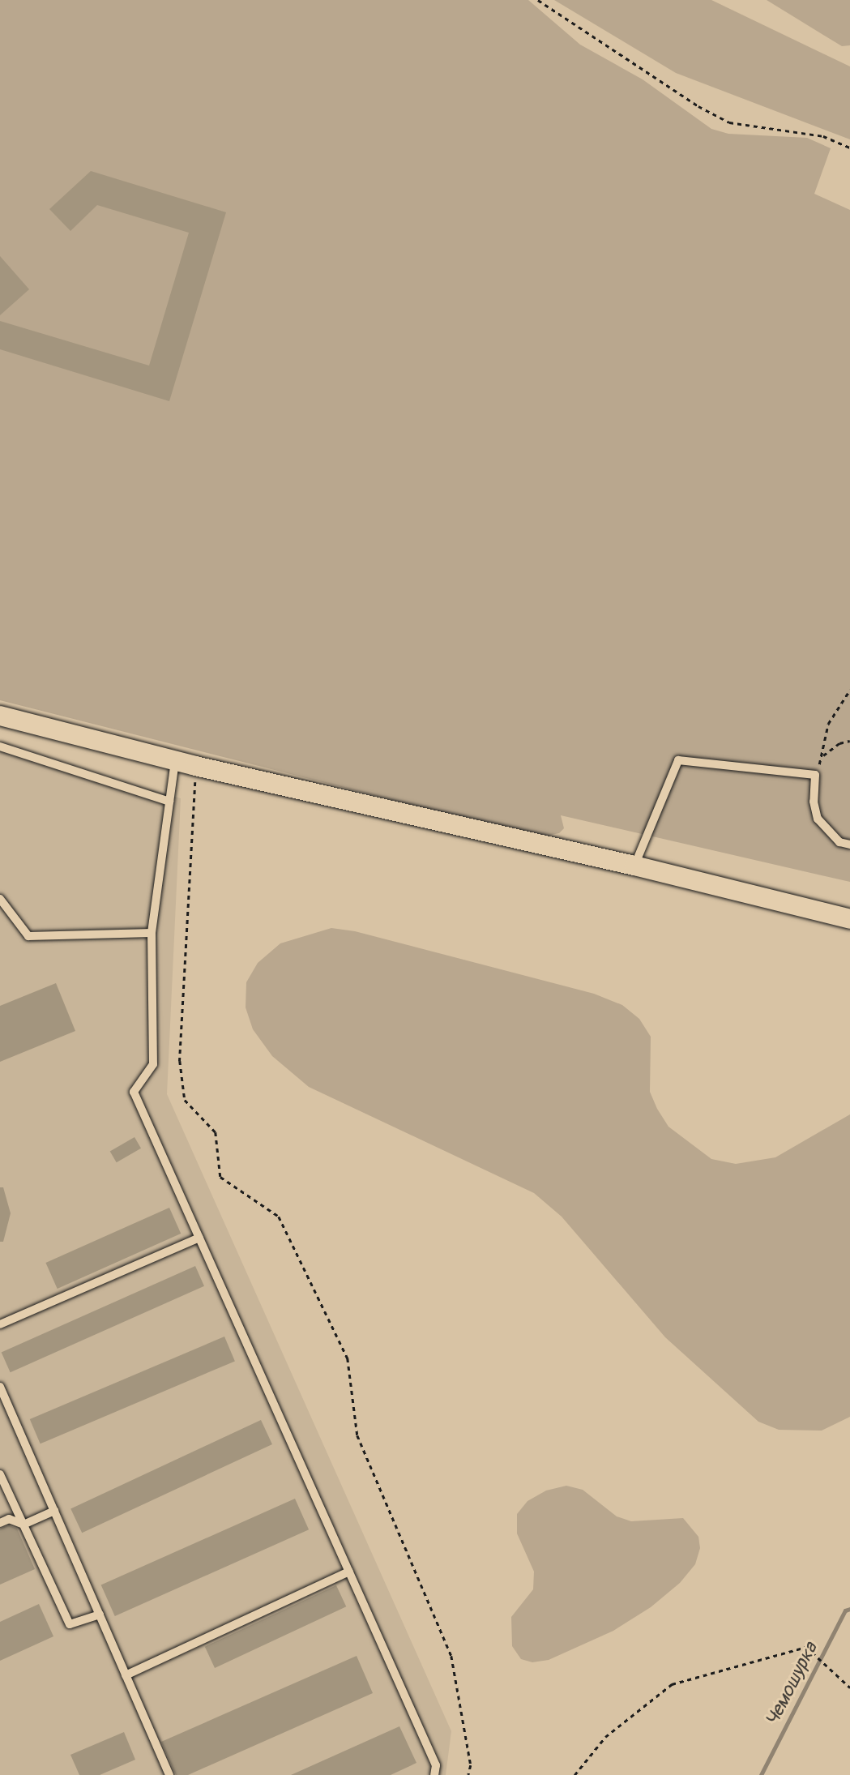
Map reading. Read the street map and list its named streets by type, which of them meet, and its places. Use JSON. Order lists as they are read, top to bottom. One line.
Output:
{"water":["Чемошурка"]}
